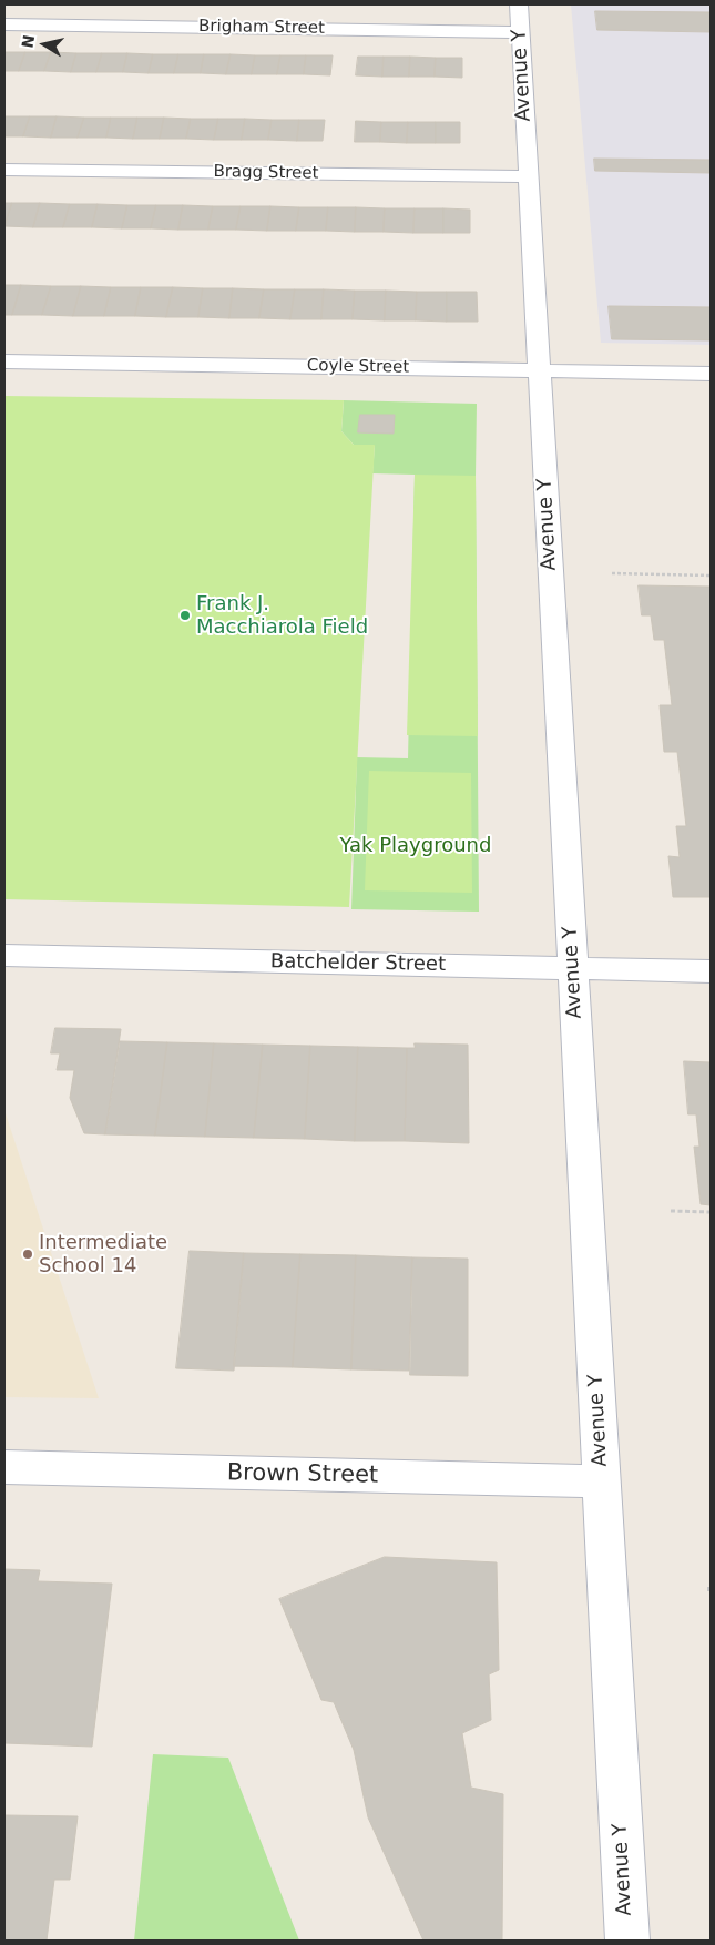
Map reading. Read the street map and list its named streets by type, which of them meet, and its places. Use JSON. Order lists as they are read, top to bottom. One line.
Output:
{"streets":{"street":["Brigham Street","Avenue Y","Bragg Street","Coyle Street","Batchelder Street","Brown Street"]},"crossings":[["Brigham Street","Avenue Y"],["Avenue Y","Bragg Street"],["Avenue Y","Coyle Street"],["Avenue Y","Batchelder Street"],["Avenue Y","Brown Street"]],"parks":["Yak Playground"],"places":["Frank J. Macchiarola Field","Intermediate School 14"],"north":"left"}
